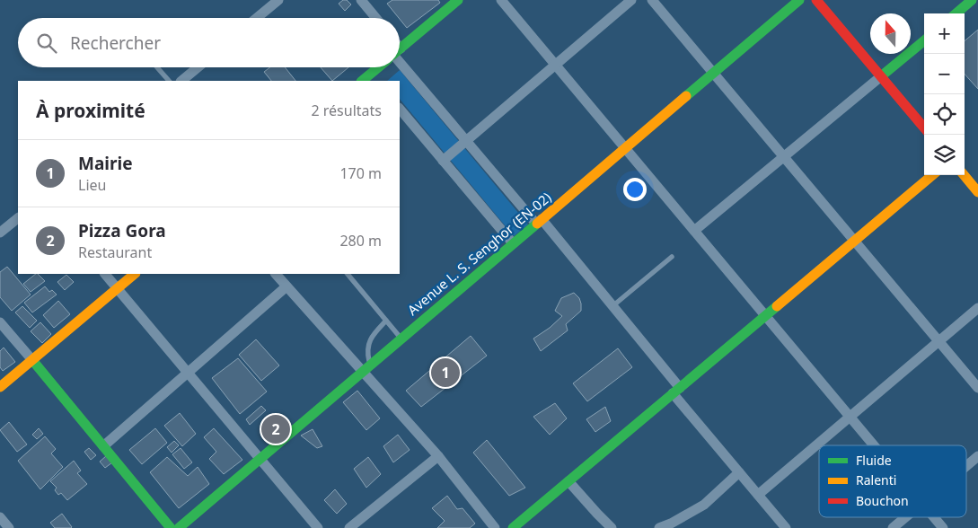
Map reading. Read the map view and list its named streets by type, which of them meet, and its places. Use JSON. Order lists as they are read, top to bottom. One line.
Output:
{"streets":{"main road":["Avenue L. S. Senghor (EN-02)"]},"legend":["Fluide","Ralenti","Bouchon"],"north":"top","page":{"map_buttons":["+","−"],"search":"Rechercher","heading":["À proximité","2 résultats"],"list":[{"mark":"1","name":"Mairie","note":"Lieu","value":"170 m"},{"mark":"2","name":"Pizza Gora","note":"Restaurant","value":"280 m"}],"pins":["1","2"]}}
